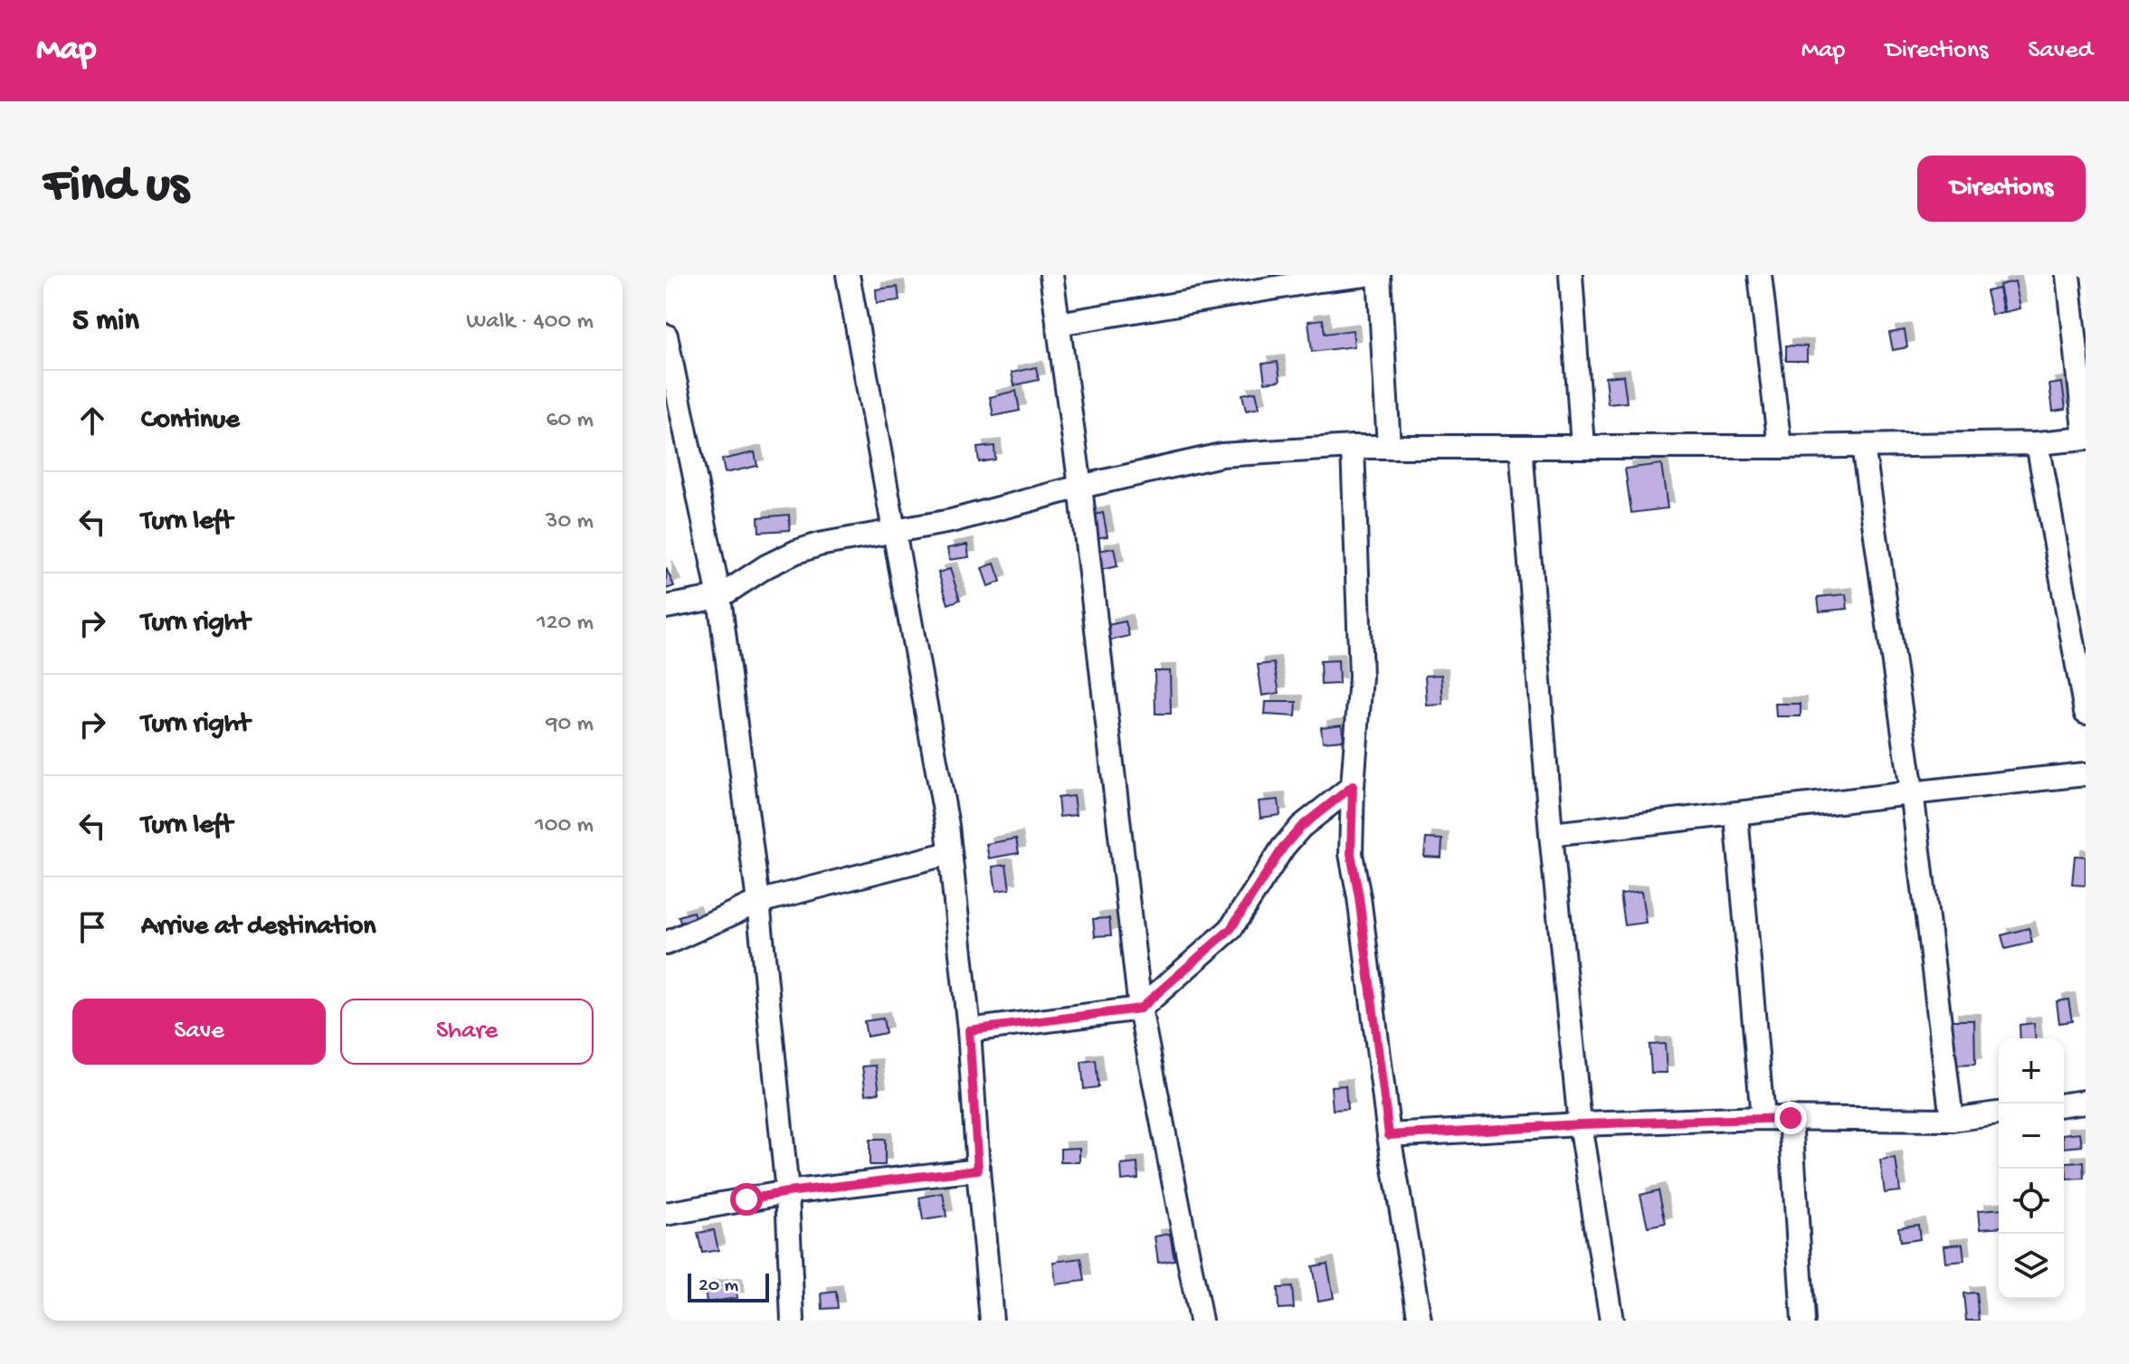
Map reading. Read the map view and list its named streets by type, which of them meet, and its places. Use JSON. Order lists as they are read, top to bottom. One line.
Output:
{"scale_bar":"20 m","page":{"header":"Map","nav":["Map","Directions","Saved"],"buttons":["Directions",["Save","Share"]],"title":"Find us","heading":["5 min","Walk · 400 m"],"list":[["Continue","60 m"],["Turn left","30 m"],["Turn right","120 m"],["Turn right","90 m"],["Turn left","100 m"],"Arrive at destination"],"map_buttons":["+","−"],"scale":"20 m"}}
